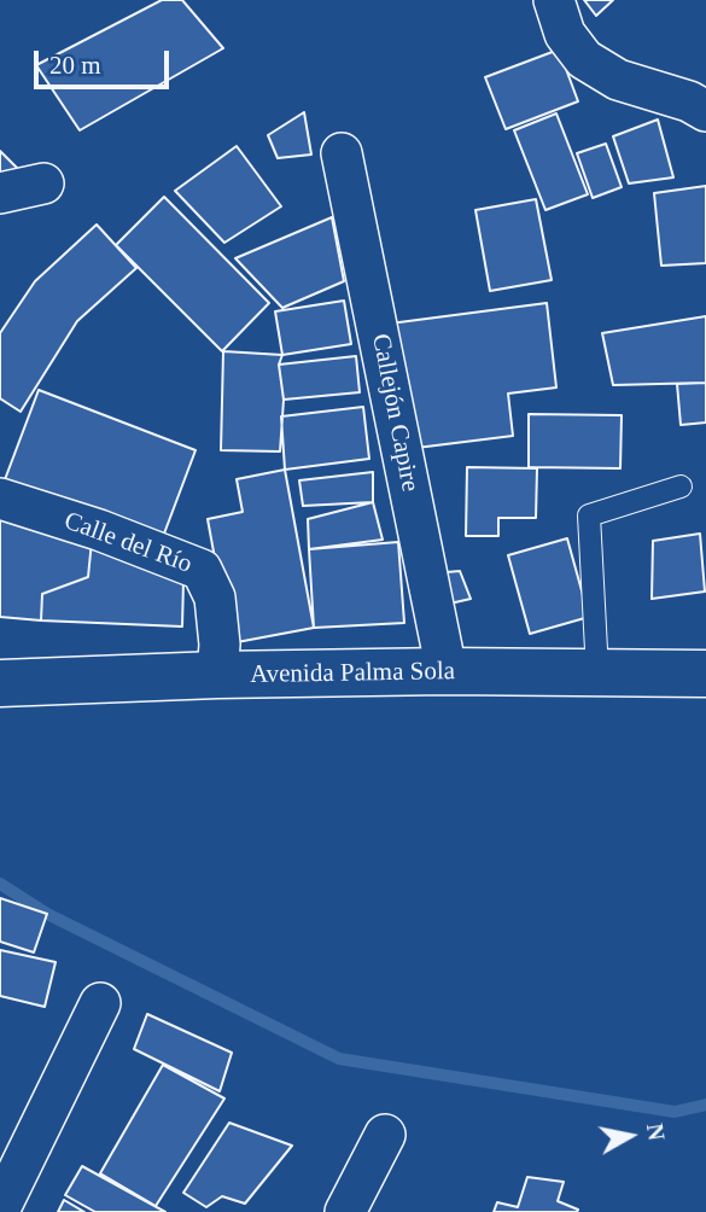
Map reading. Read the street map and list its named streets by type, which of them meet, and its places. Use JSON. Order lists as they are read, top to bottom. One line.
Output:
{"streets":{"street":["Callejón Capire","Calle del Río","Avenida Palma Sola"]},"crossings":[["Callejón Capire","Avenida Palma Sola"],["Calle del Río","Avenida Palma Sola"]],"scale_bar":"20 m","north":"right"}
